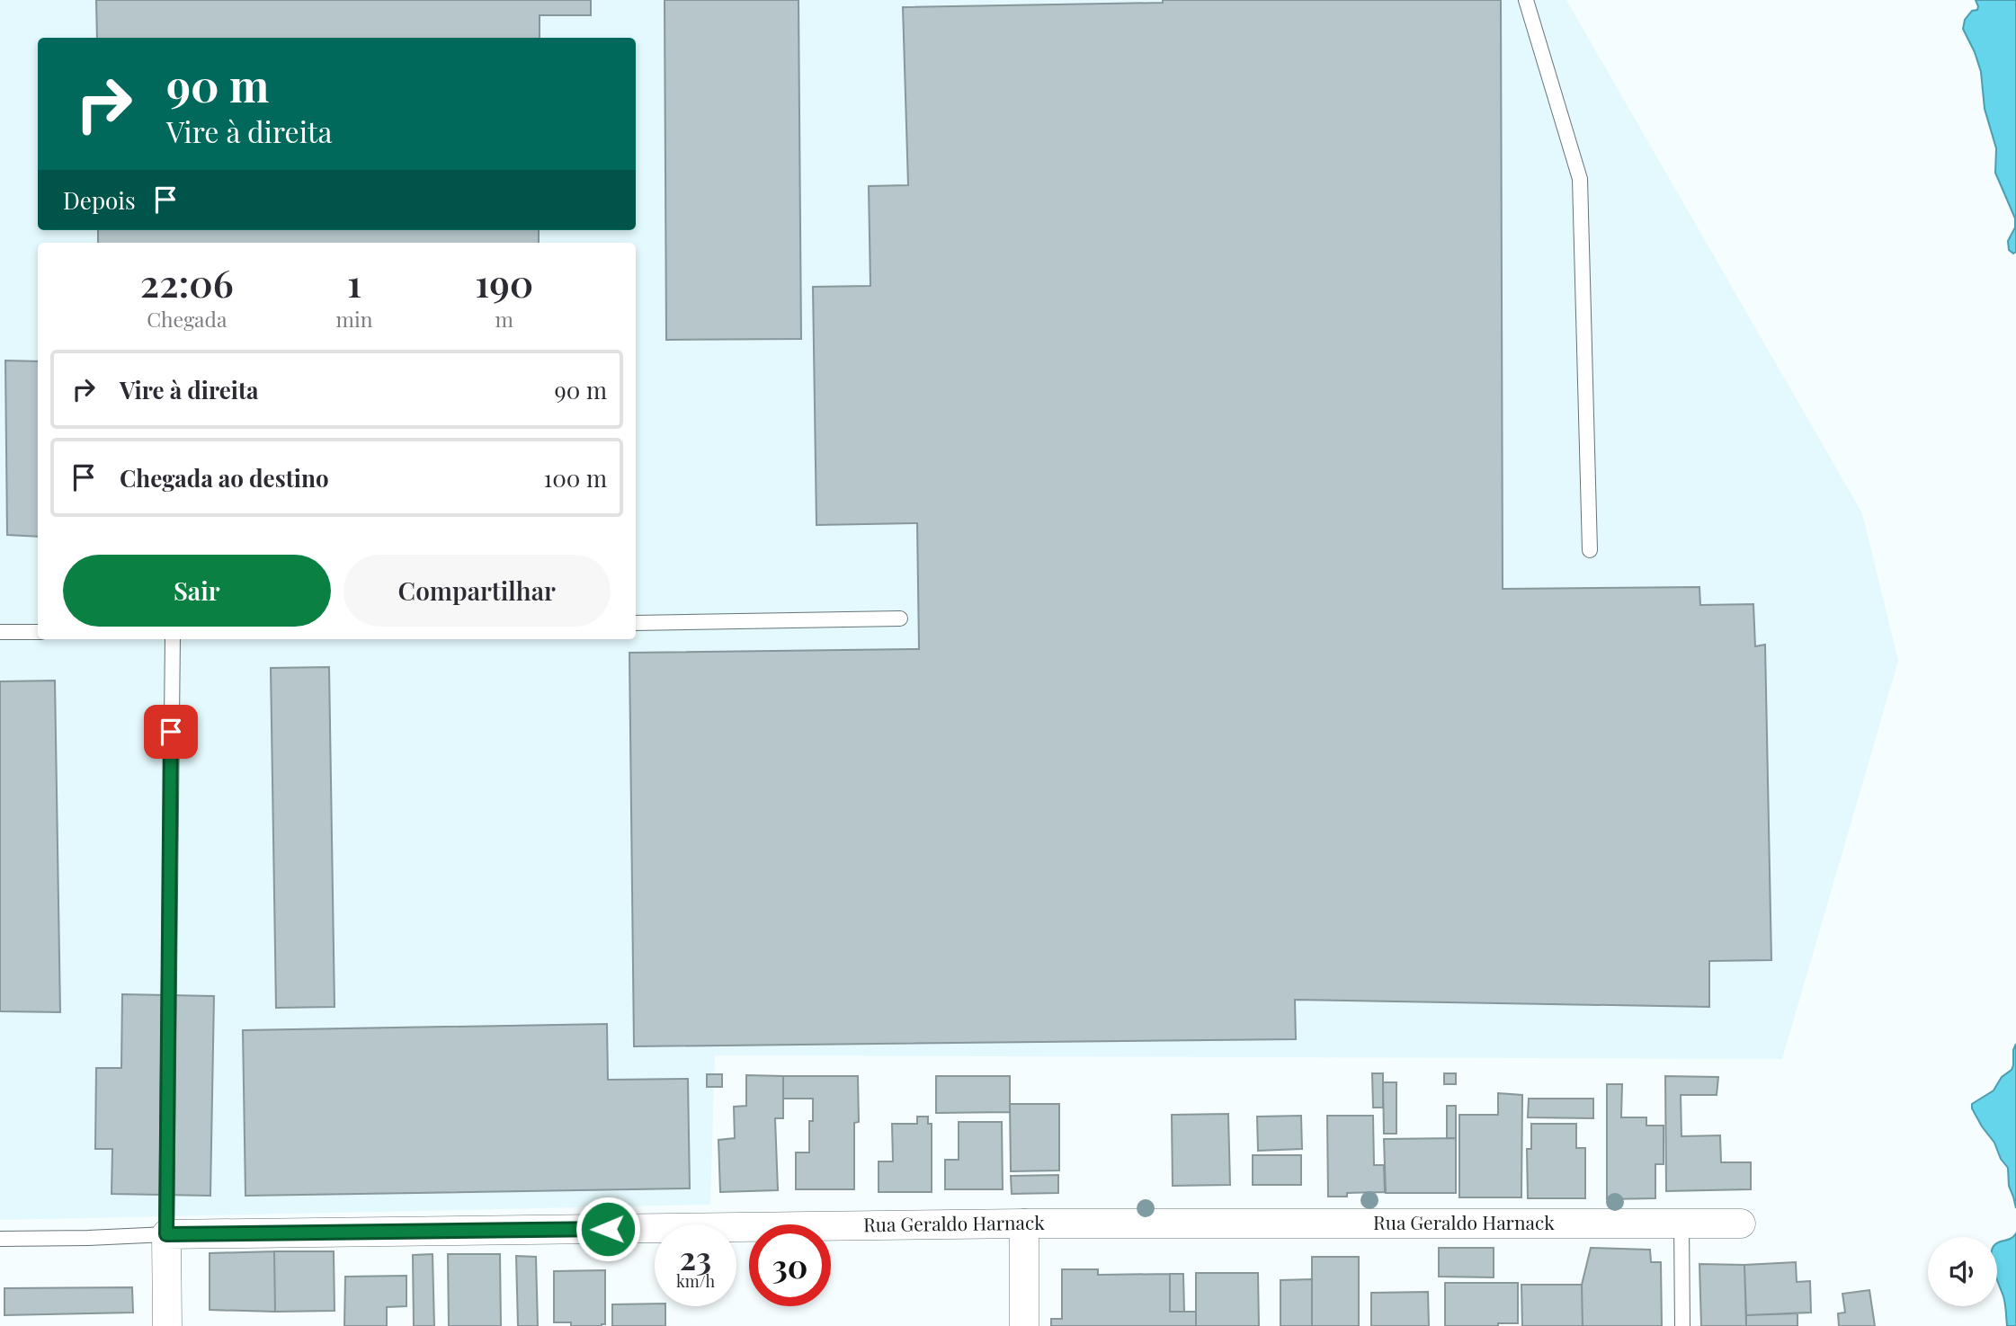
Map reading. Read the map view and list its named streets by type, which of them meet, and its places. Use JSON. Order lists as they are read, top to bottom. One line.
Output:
{"streets":{"street":["Rua Geraldo Harnack"]},"page":{"turn":["90 m","Vire à direita"],"then":"Depois","eta":["22:06","Chegada","1","min","190","m"],"list":[{"name":"Vire à direita","value":"90 m"},{"name":"Chegada ao destino","value":"100 m"}],"buttons":["Sair","Compartilhar"],"speed":"23 km/h","limit":"30"}}
